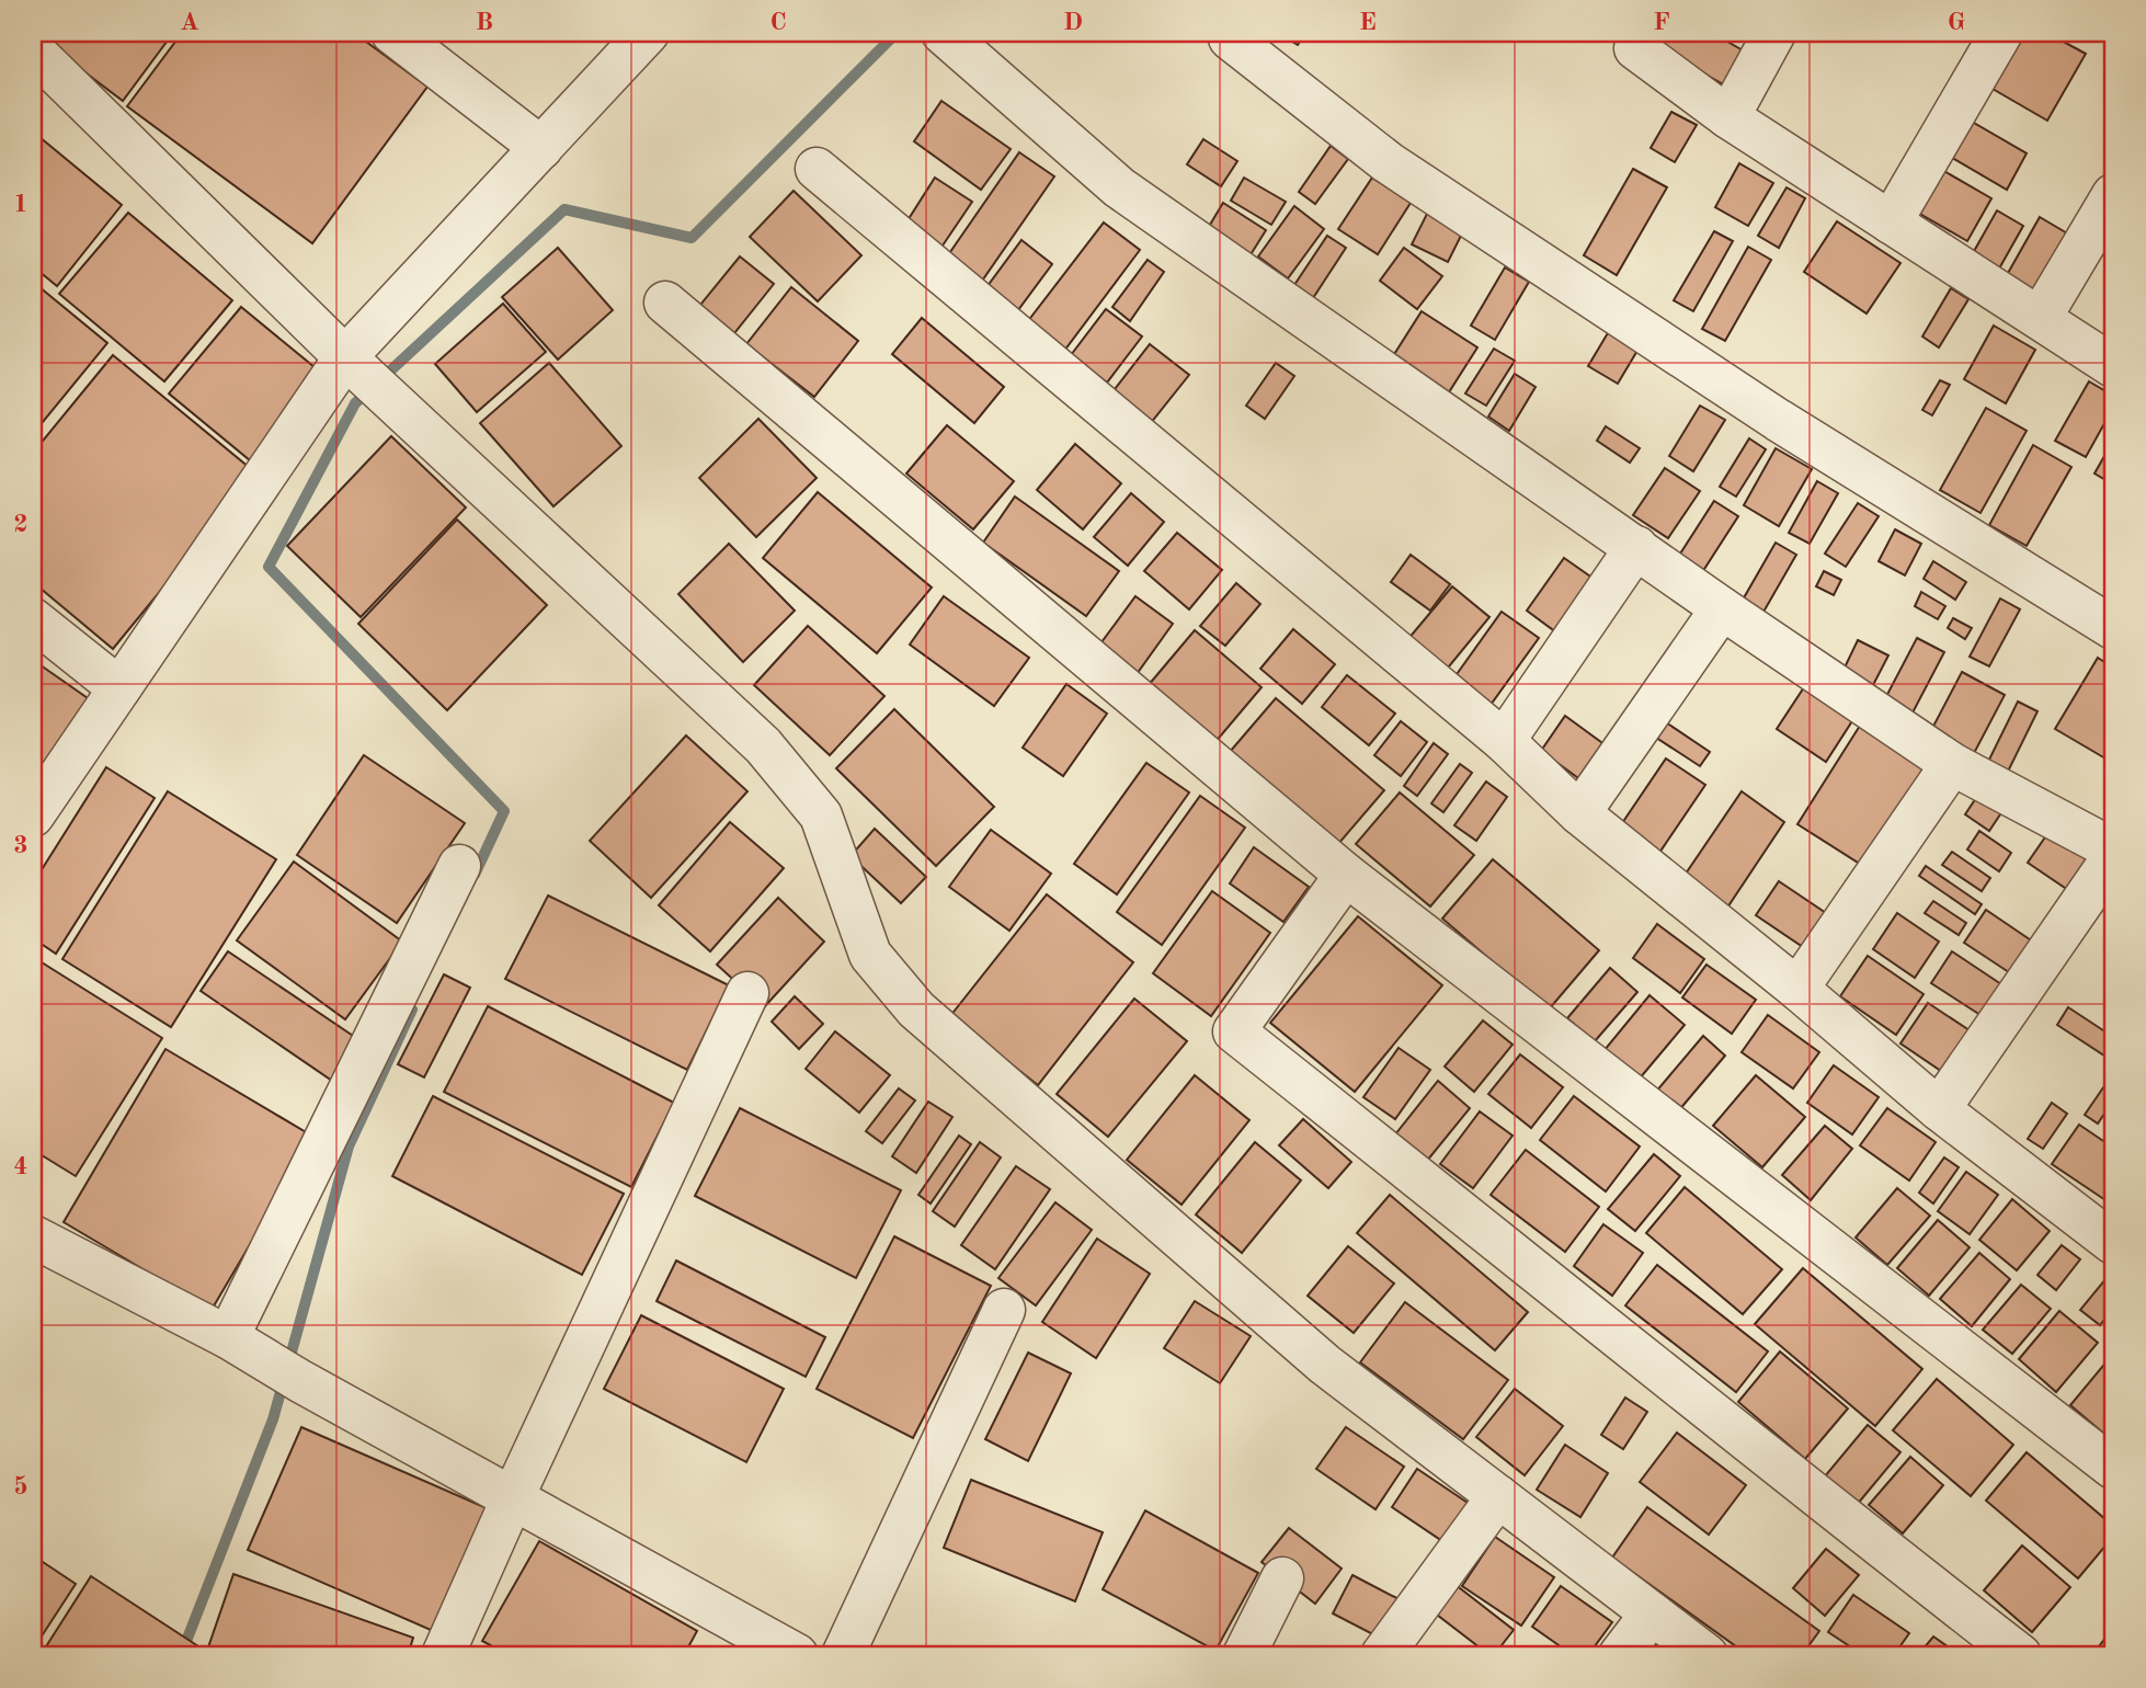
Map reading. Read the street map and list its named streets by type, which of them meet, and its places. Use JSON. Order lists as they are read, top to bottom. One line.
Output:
{"grid":{"columns":["A","B","C","D","E","F","G"],"rows":["1","2","3","4","5"]}}
